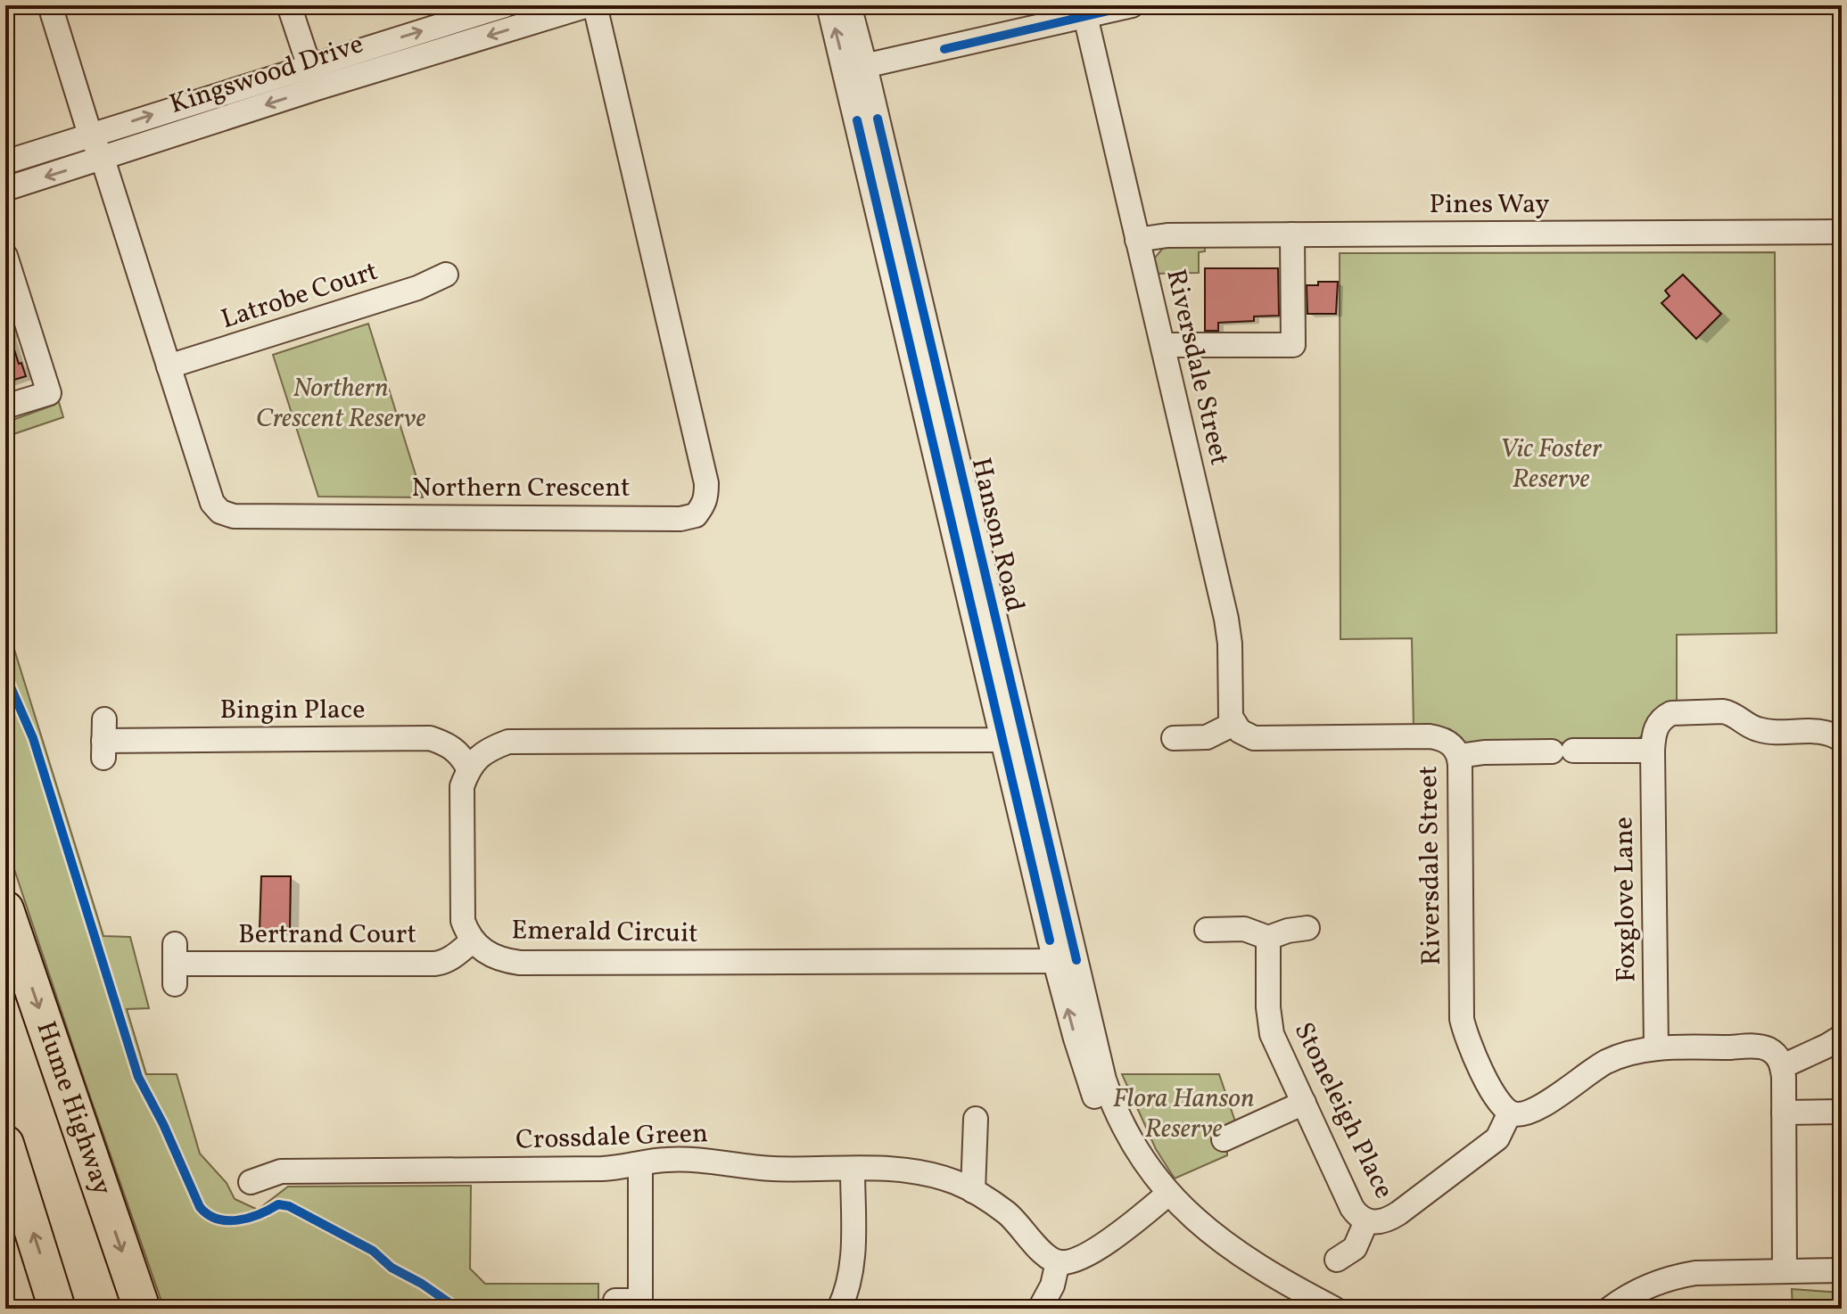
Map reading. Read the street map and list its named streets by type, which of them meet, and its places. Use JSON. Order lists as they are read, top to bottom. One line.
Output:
{"streets":{"highway":["Hume Highway"],"street":["Kingswood Drive","Pines Way","Latrobe Court","Riversdale Street","Northern Crescent","Hanson Road","Bingin Place","Foxglove Lane","Emerald Circuit","Bertrand Court","Stoneleigh Place","Crossdale Green"]},"crossings":[["Kingswood Drive","Northern Crescent"],["Pines Way","Riversdale Street"],["Latrobe Court","Northern Crescent"],["Riversdale Street","Stoneleigh Place"],["Hanson Road","Emerald Circuit"],["Bingin Place","Emerald Circuit"],["Emerald Circuit","Bertrand Court"]],"parks":["Northern Crescent Reserve","Vic Foster Reserve","Flora Hanson Reserve"]}
